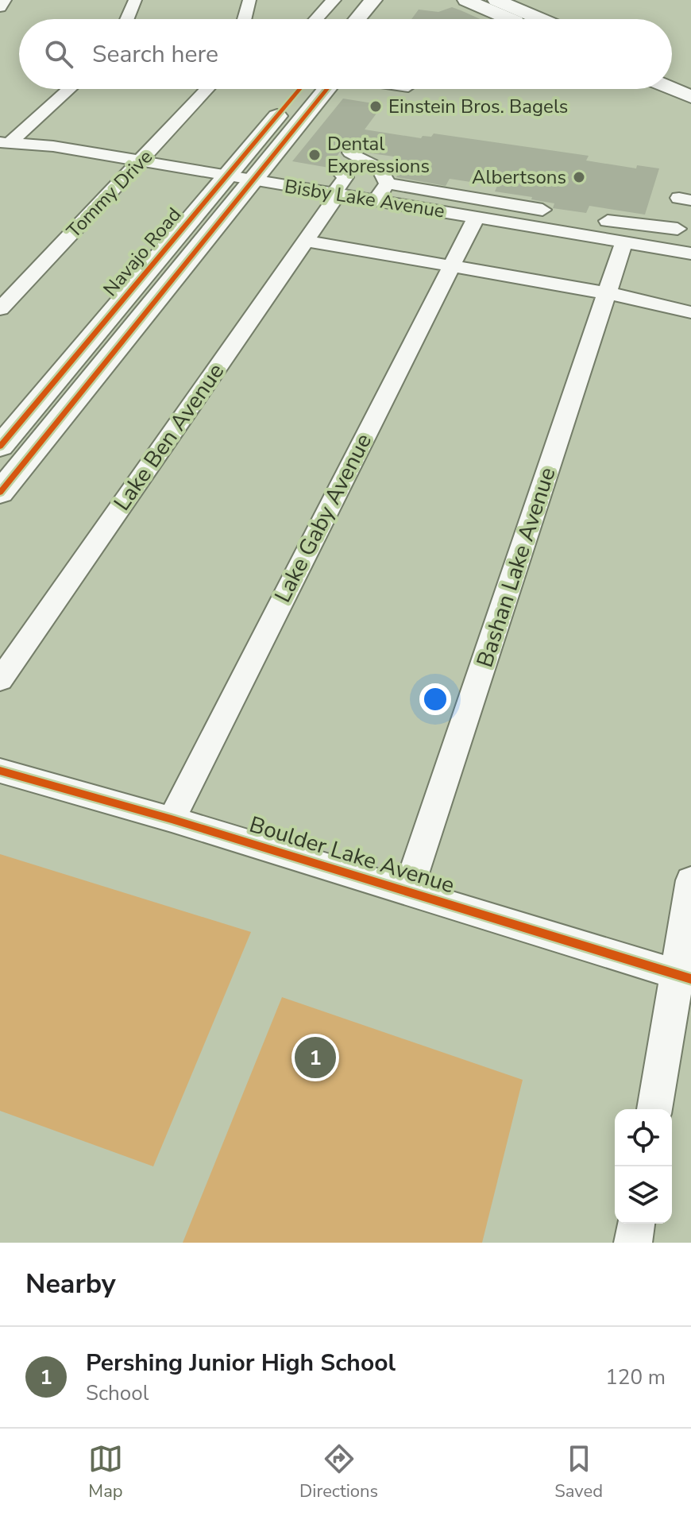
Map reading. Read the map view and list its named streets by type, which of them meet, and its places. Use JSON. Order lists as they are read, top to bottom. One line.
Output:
{"streets":{"main road":["Navajo Road"],"street":["Tommy Drive","Bisby Lake Avenue","Lake Ben Avenue","Lake Gaby Avenue","Bashan Lake Avenue","Boulder Lake Avenue"]},"crossings":[["Tommy Drive","Bisby Lake Avenue"],["Bisby Lake Avenue","Navajo Road"],["Bisby Lake Avenue","Lake Ben Avenue"],["Bisby Lake Avenue","Lake Gaby Avenue"],["Bisby Lake Avenue","Bashan Lake Avenue"],["Lake Gaby Avenue","Boulder Lake Avenue"],["Bashan Lake Avenue","Boulder Lake Avenue"]],"places":["Einstein Bros. Bagels","Dental Expressions","Albertsons"],"page":{"search":"Search here","pins":"1","heading":"Nearby","list":[{"mark":"1","name":"Pershing Junior High School","note":"School","value":"120 m"}],"nav":["Map","Directions","Saved"]}}
